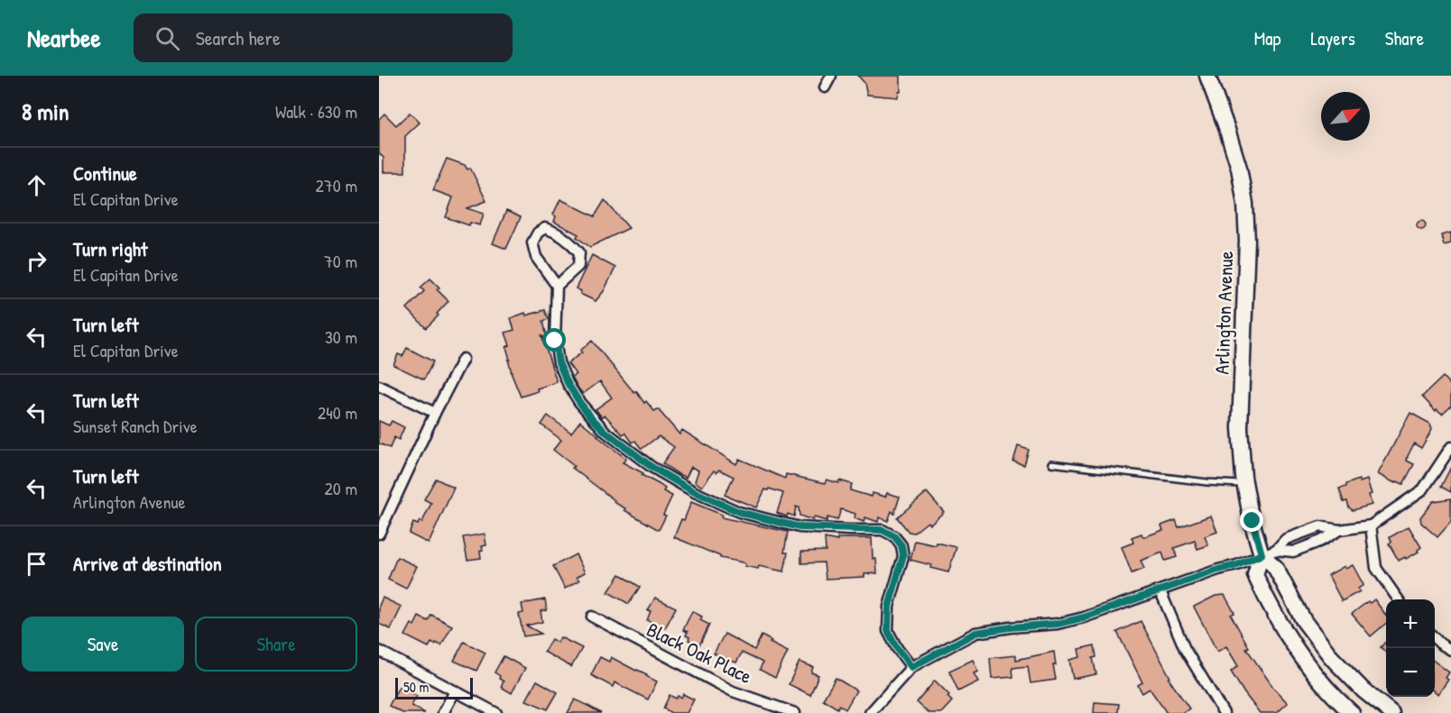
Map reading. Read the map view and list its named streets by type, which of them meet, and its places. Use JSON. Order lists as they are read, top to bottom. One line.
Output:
{"streets":{"main road":["Arlington Avenue"],"street":["Black Oak Place"]},"scale_bar":"50 m","north":"top right","page":{"header":"Nearbee","search":"Search here","nav":["Map","Layers","Share"],"heading":["8 min","Walk · 630 m"],"list":[["Continue","El Capitan Drive","270 m"],["Turn right","El Capitan Drive","70 m"],["Turn left","El Capitan Drive","30 m"],["Turn left","Sunset Ranch Drive","240 m"],["Turn left","Arlington Avenue","20 m"],"Arrive at destination"],"map_buttons":["+","−"],"buttons":["Save","Share"],"scale":"50 m"}}
